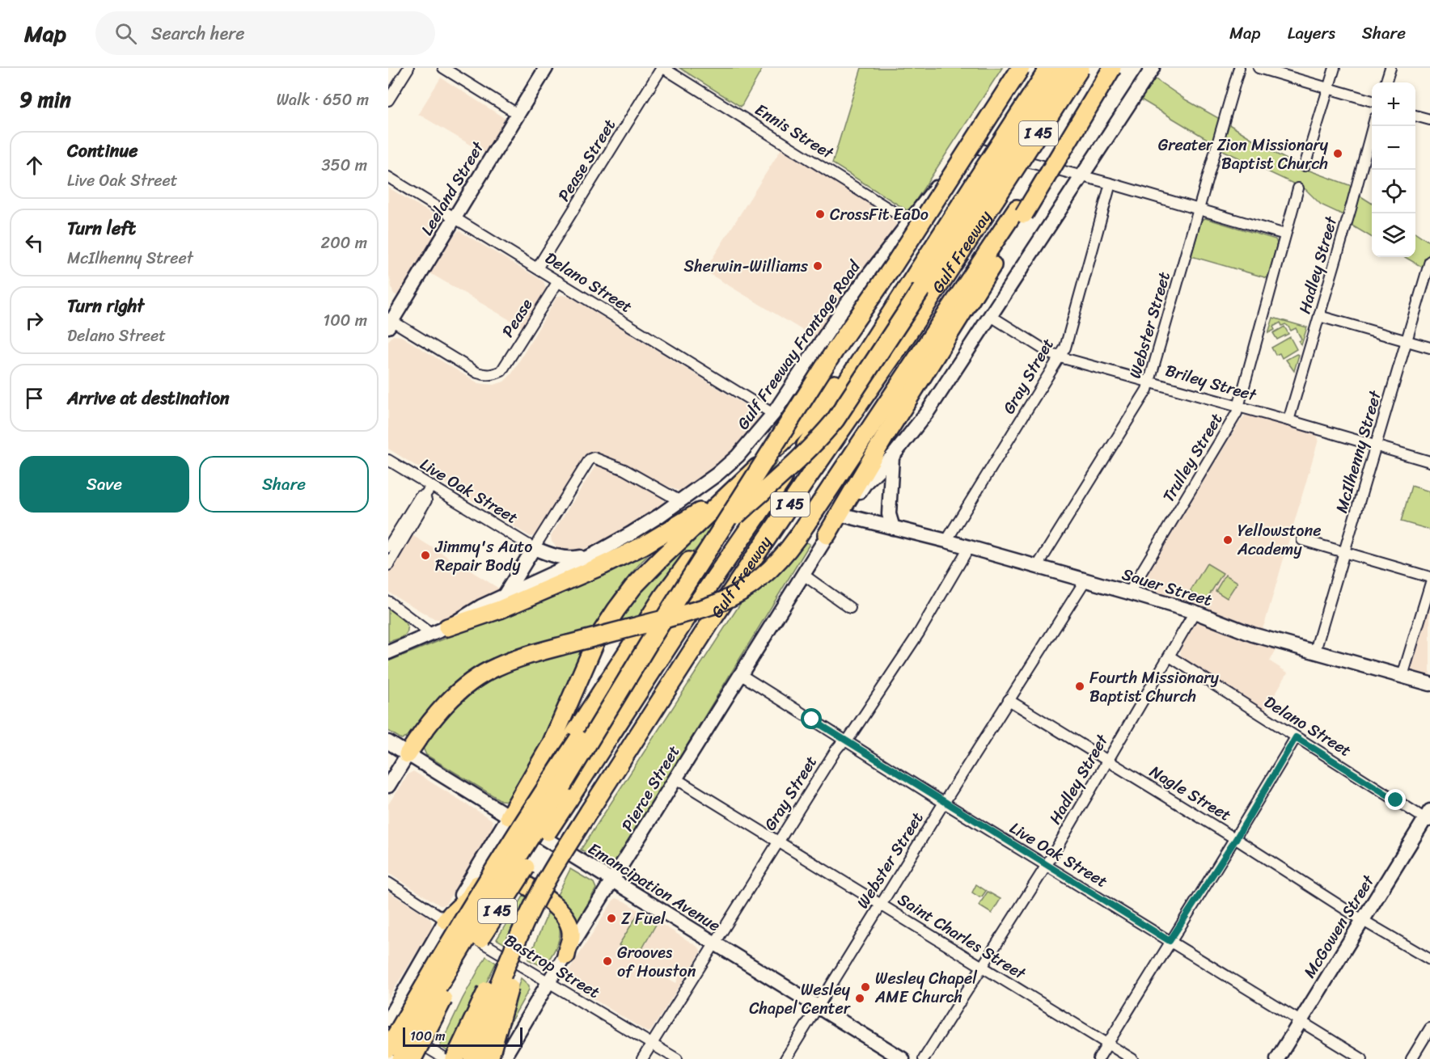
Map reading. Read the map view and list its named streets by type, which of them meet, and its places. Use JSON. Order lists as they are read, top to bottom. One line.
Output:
{"streets":{"highway":["I 45","Gulf Freeway"],"main road":["Leeland Street","Gulf Freeway Frontage Road","Sauer Street","Pierce Street","Emancipation Avenue","McGowen Street"],"street":["Ennis Street","Pease Street","Hadley Street","Delano Street","Pease","Webster Street","Gray Street","Briley Street","McIlhenny Street","Trulley Street","Live Oak Street","Nagle Street","Saint Charles Street","Bastrop Street"]},"crossings":[["Ennis Street","Pease Street"],["Ennis Street","Gulf Freeway Frontage Road"],["Pease Street","Delano Street"],["Leeland Street","Delano Street"],["Leeland Street","Pease"],["Gulf Freeway","Emancipation Avenue"],["Hadley Street","Delano Street"],["Hadley Street","Briley Street"],["Hadley Street","Live Oak Street"],["Hadley Street","Sauer Street"],["Hadley Street","Nagle Street"],["Hadley Street","Saint Charles Street"],["Delano Street","Pease"],["Delano Street","Gulf Freeway Frontage Road"],["Delano Street","McGowen Street"],["Webster Street","Briley Street"],["Webster Street","Live Oak Street"],["Webster Street","Sauer Street"],["Webster Street","Nagle Street"],["Webster Street","Emancipation Avenue"],["Webster Street","Saint Charles Street"],["Gray Street","Briley Street"],["Gray Street","Live Oak Street"],["Gray Street","Sauer Street"],["Gray Street","Emancipation Avenue"],["Gray Street","Saint Charles Street"],["Gray Street","Bastrop Street"],["Briley Street","McIlhenny Street"],["Briley Street","Trulley Street"],["McIlhenny Street","Sauer Street"],["Trulley Street","Sauer Street"],["Live Oak Street","Pierce Street"],["Live Oak Street","McGowen Street"],["Pierce Street","Emancipation Avenue"],["Pierce Street","Saint Charles Street"],["Pierce Street","Bastrop Street"],["Nagle Street","McGowen Street"]],"places":["Greater Zion Missionary Baptist Church","CrossFit EaDo","Sherwin-Williams","Yellowstone Academy","Jimmy's Auto Repair Body","Fourth Missionary Baptist Church","Z Fuel","Grooves of Houston","Wesley Chapel AME Church","Wesley Chapel Center"],"scale_bar":"100 m","page":{"header":"Map","search":"Search here","nav":["Map","Layers","Share"],"heading":["9 min","Walk · 650 m"],"map_buttons":["+","−"],"list":[["Continue","Live Oak Street","350 m"],["Turn left","McIlhenny Street","200 m"],["Turn right","Delano Street","100 m"],"Arrive at destination"],"buttons":["Save","Share"],"scale":"100 m"}}
